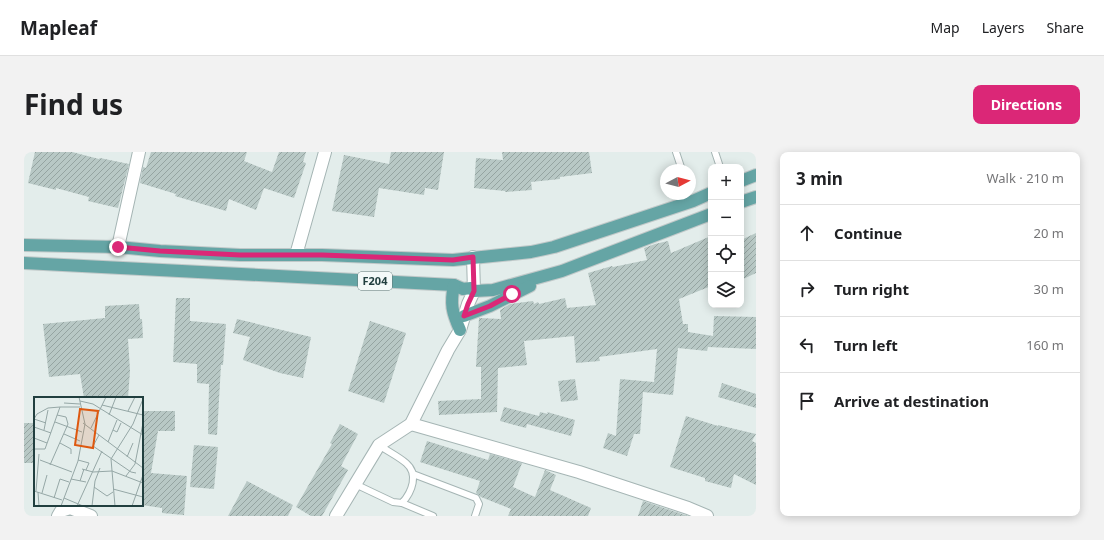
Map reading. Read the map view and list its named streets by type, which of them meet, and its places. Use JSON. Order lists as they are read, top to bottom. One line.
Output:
{"streets":{"main road":["F204"]},"north":"right","page":{"header":"Mapleaf","nav":["Map","Layers","Share"],"title":"Find us","buttons":"Directions","heading":["3 min","Walk · 210 m"],"map_buttons":["+","−"],"list":[["Continue","20 m"],["Turn right","30 m"],["Turn left","160 m"],"Arrive at destination"]}}
